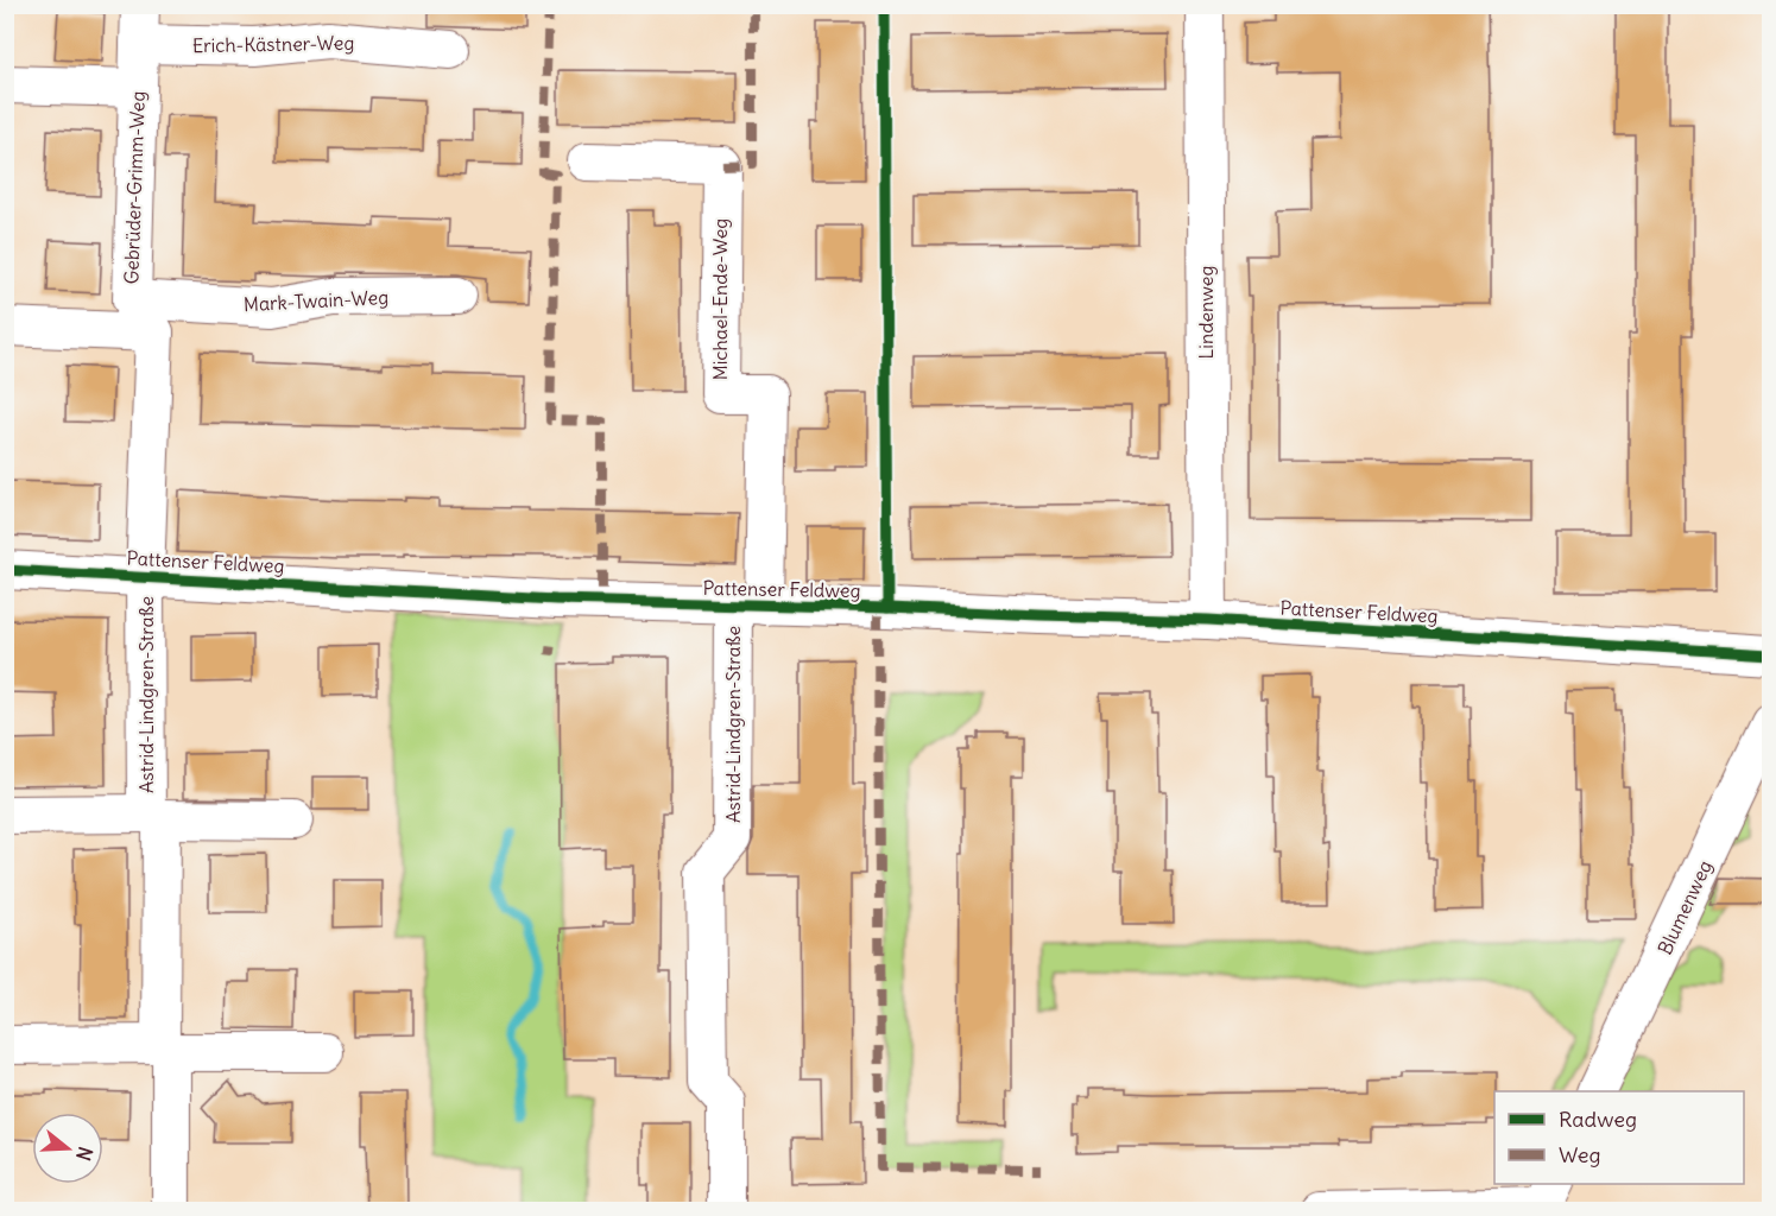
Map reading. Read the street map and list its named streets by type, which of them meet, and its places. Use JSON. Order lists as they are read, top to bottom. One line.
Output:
{"streets":{"street":["Erich-Kästner-Weg","Gebrüder-Grimm-Weg","Michael-Ende-Weg","Mark-Twain-Weg","Lindenweg","Pattenser Feldweg","Astrid-Lindgren-Straße","Blumenweg"]},"crossings":[["Erich-Kästner-Weg","Gebrüder-Grimm-Weg"],["Gebrüder-Grimm-Weg","Mark-Twain-Weg"],["Michael-Ende-Weg","Pattenser Feldweg"],["Michael-Ende-Weg","Astrid-Lindgren-Straße"],["Lindenweg","Pattenser Feldweg"],["Pattenser Feldweg","Astrid-Lindgren-Straße"]],"legend":["Radweg","Weg"],"north":"right"}
